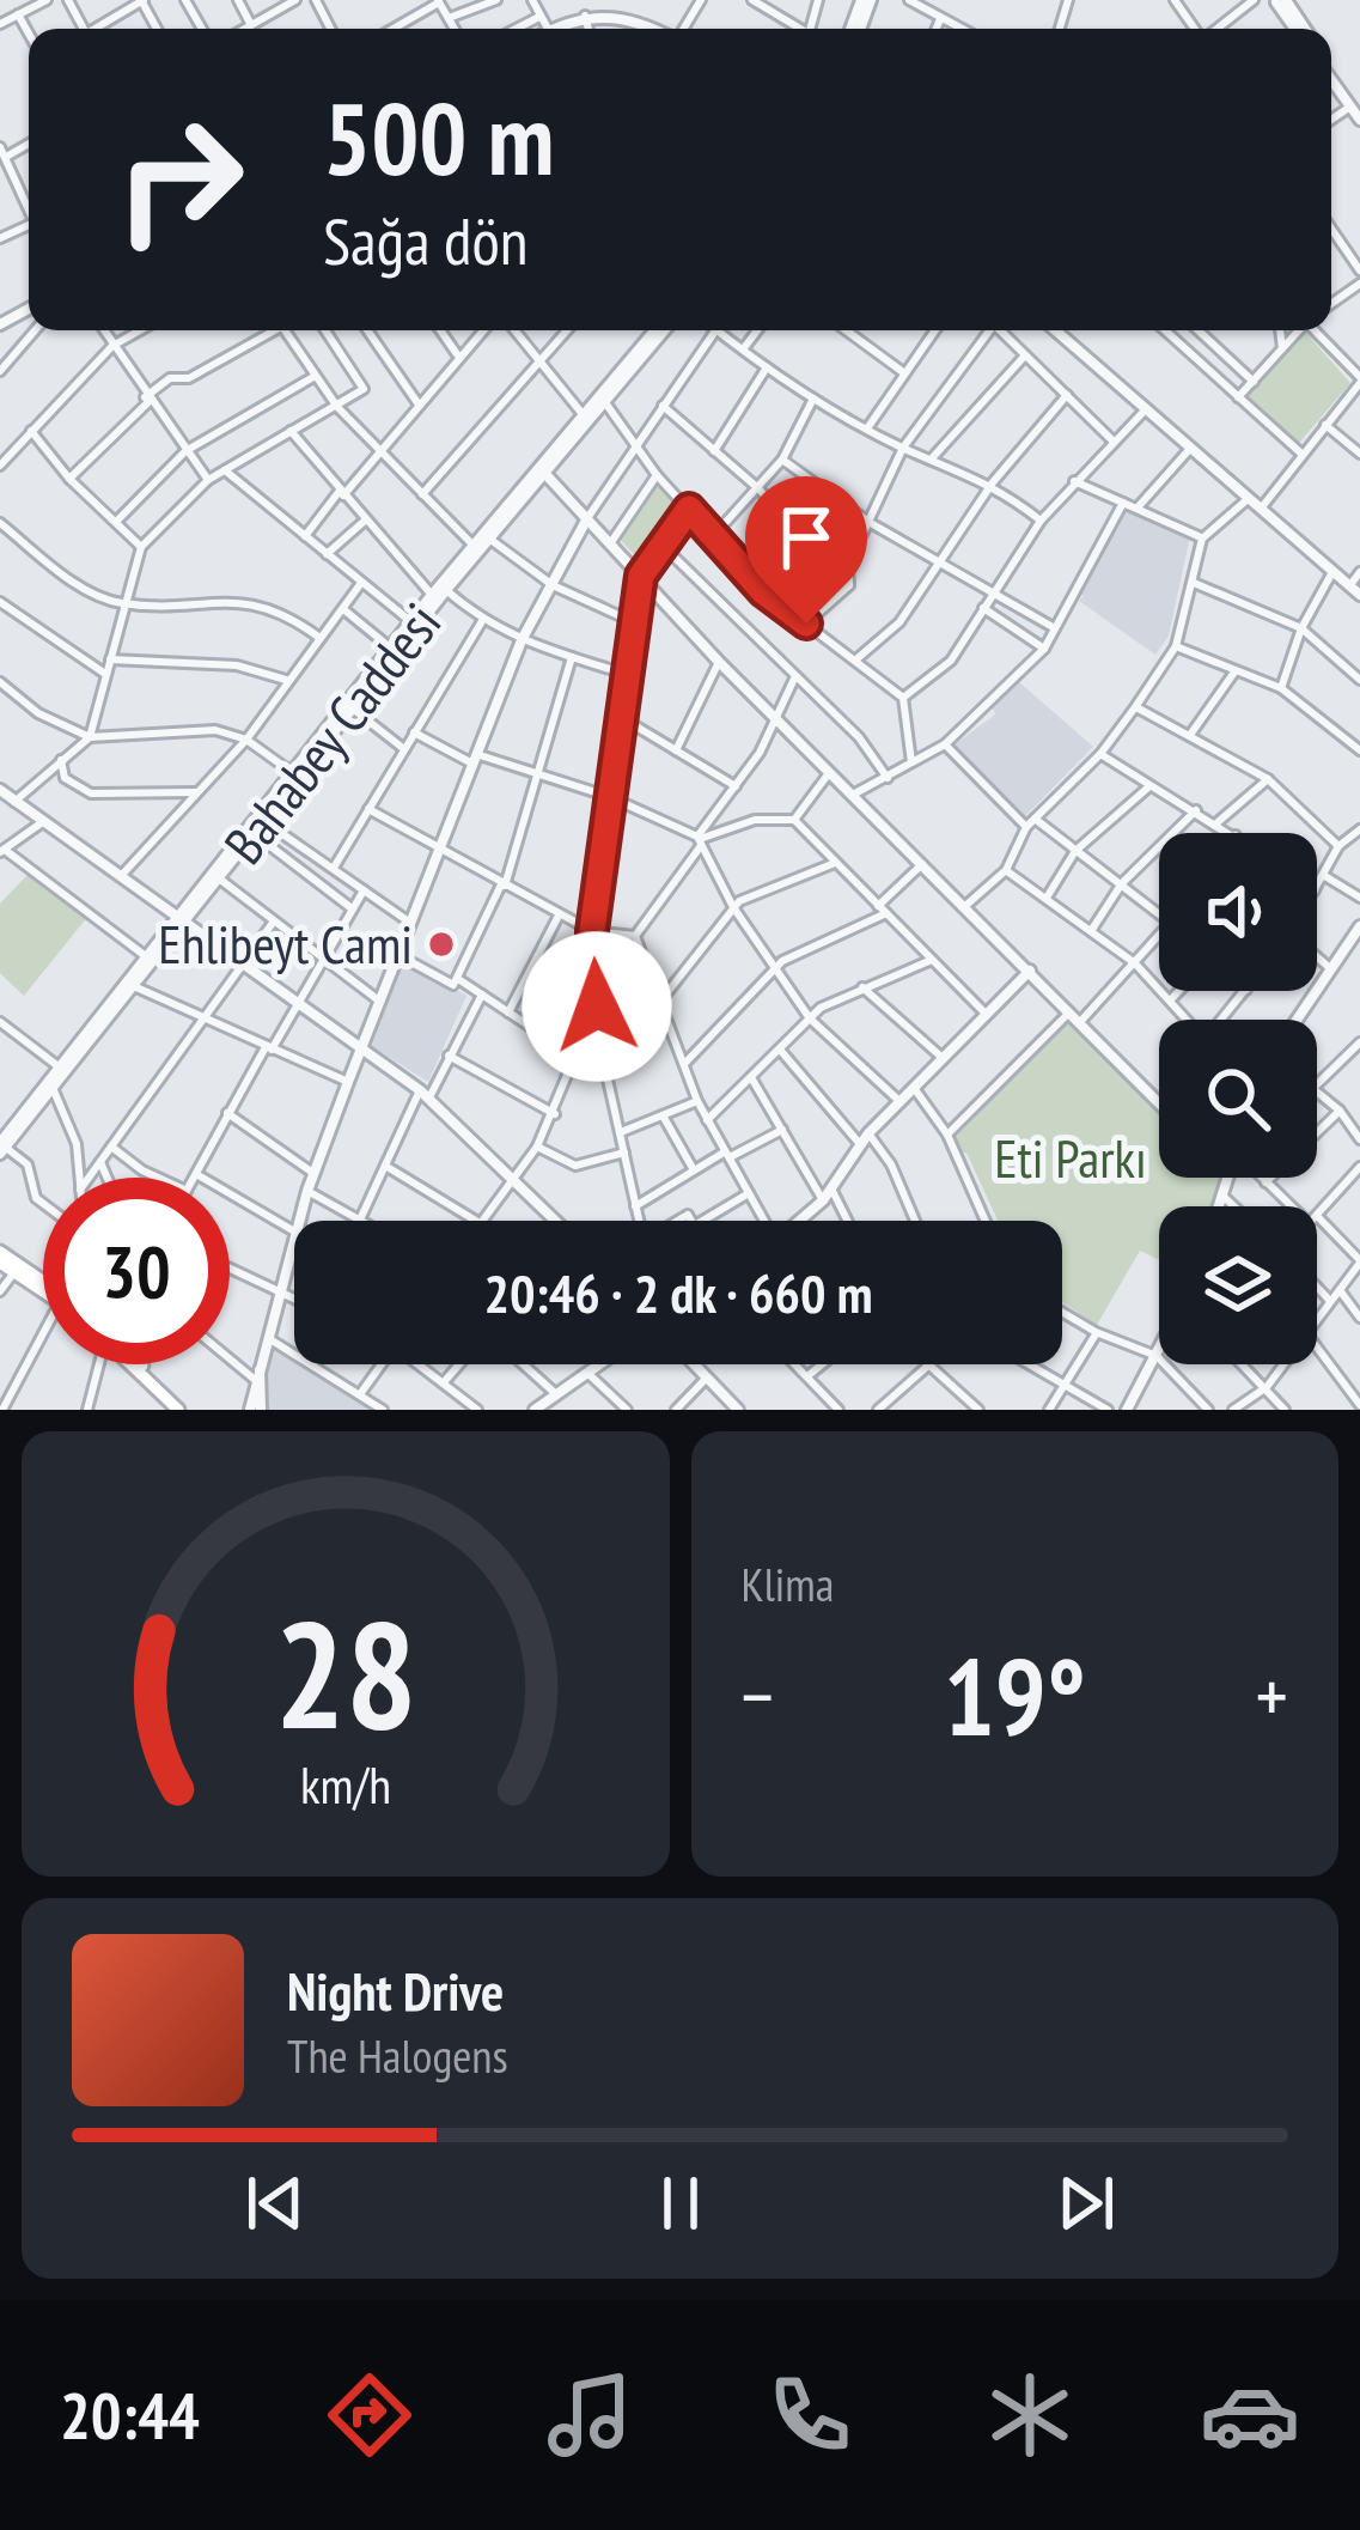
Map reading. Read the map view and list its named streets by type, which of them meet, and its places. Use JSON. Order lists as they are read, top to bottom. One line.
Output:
{"streets":{"street":["Bahabey Caddesi"]},"parks":["Eti Parkı"],"places":["Ehlibeyt Cami"],"page":{"turn":["500 m","Sağa dön"],"limit":"30","trip":"20:46 · 2 dk · 660 m","tile":"Klima","heat":["−","19°","+"],"song":["Night Drive","The Halogens"],"tabs":"20:44","gauge":["28","km/h"]}}
